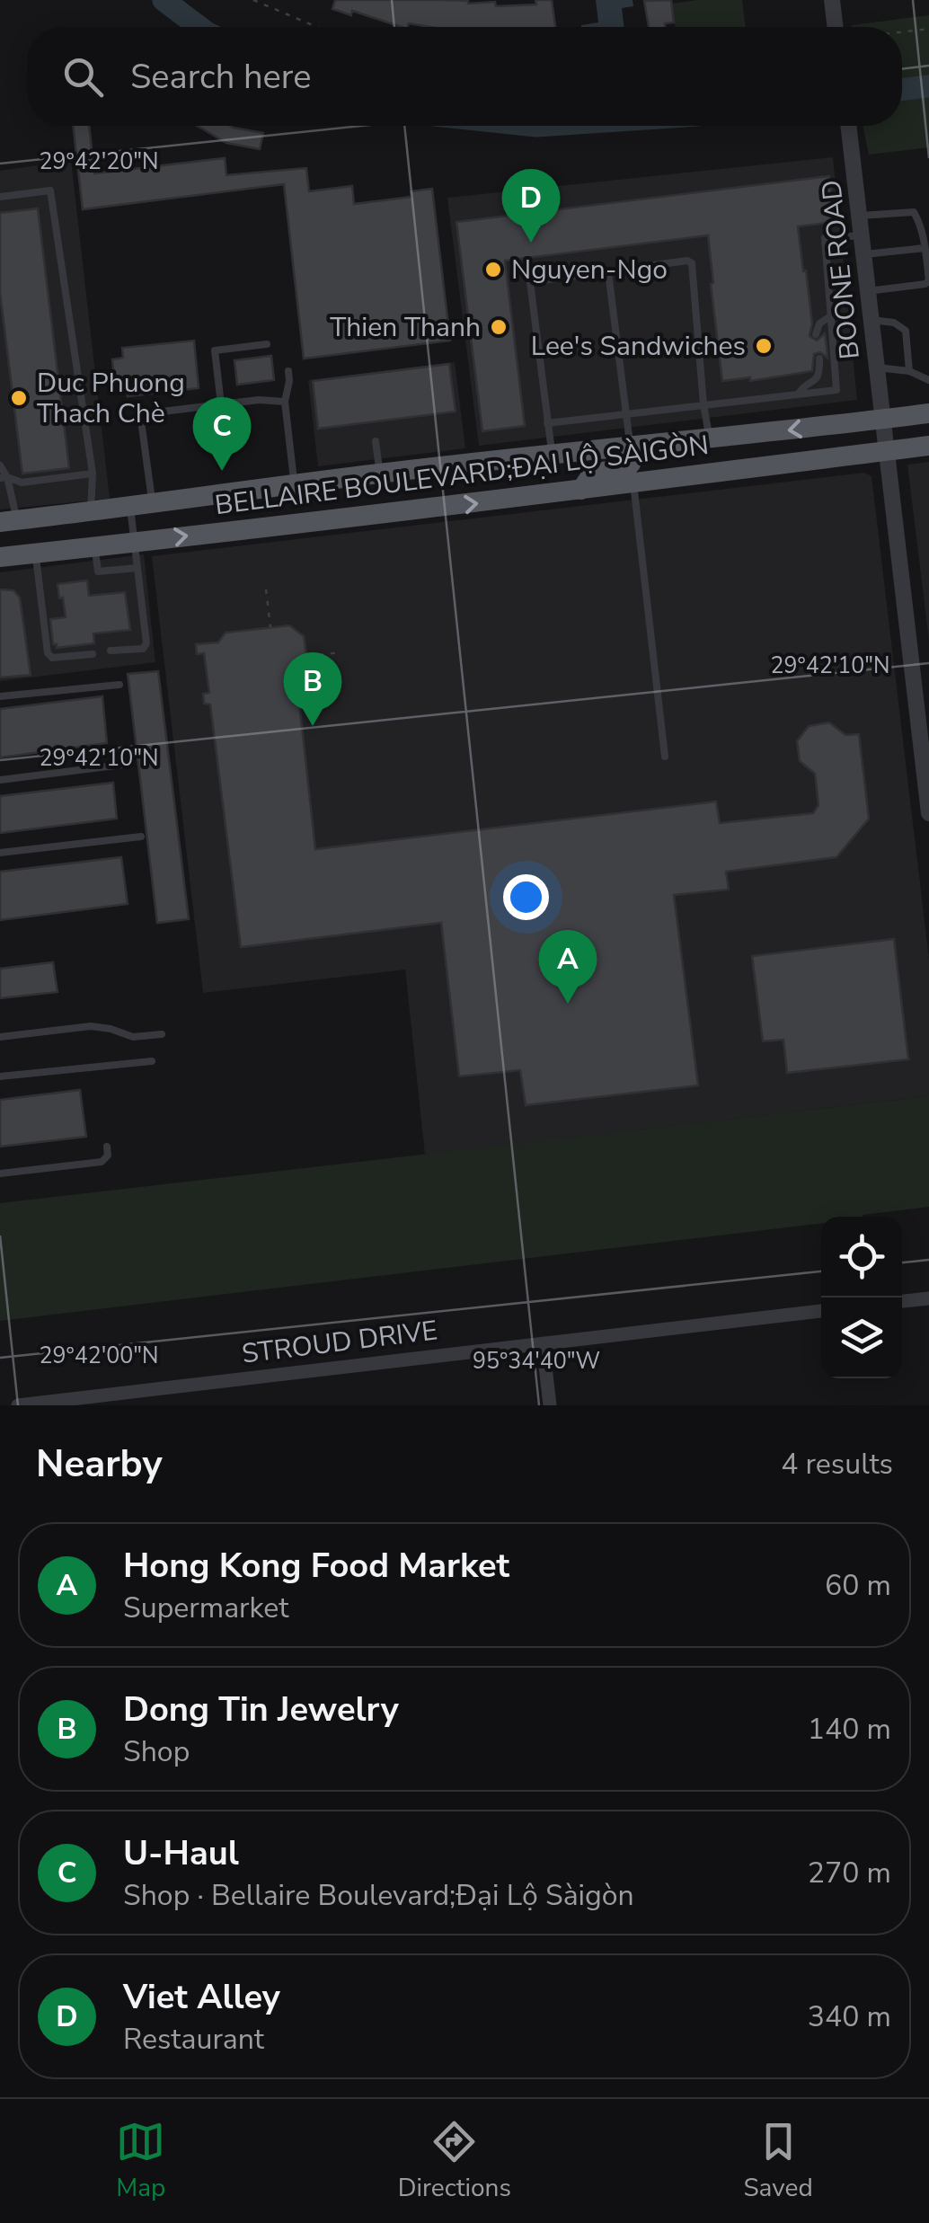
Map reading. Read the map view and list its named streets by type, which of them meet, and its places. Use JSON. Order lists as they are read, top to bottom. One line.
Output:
{"streets":{"main road":["BELLAIRE BOULEVARD;ĐẠI LỘ SÀIGÒN"],"street":["BOONE ROAD","STROUD DRIVE"]},"crossings":[["BOONE ROAD","BELLAIRE BOULEVARD;ĐẠI LỘ SÀIGÒN"]],"places":["Nguyen-Ngo","Thien Thanh","Lee's Sandwiches","Duc Phuong Thach Chè"],"page":{"search":"Search here","pins":["D","C","B","A"],"heading":["Nearby","4 results"],"list":[{"mark":"A","name":"Hong Kong Food Market","note":"Supermarket","value":"60 m"},{"mark":"B","name":"Dong Tin Jewelry","note":"Shop","value":"140 m"},{"mark":"C","name":"U-Haul","note":"Shop · Bellaire Boulevard;Đại Lộ Sàigòn","value":"270 m"},{"mark":"D","name":"Viet Alley","note":"Restaurant","value":"340 m"}],"nav":["Map","Directions","Saved"]},"coordinates":["29°42'20\"N","29°42'10\"N","29°42'00\"N","95°34'40\"W"]}
